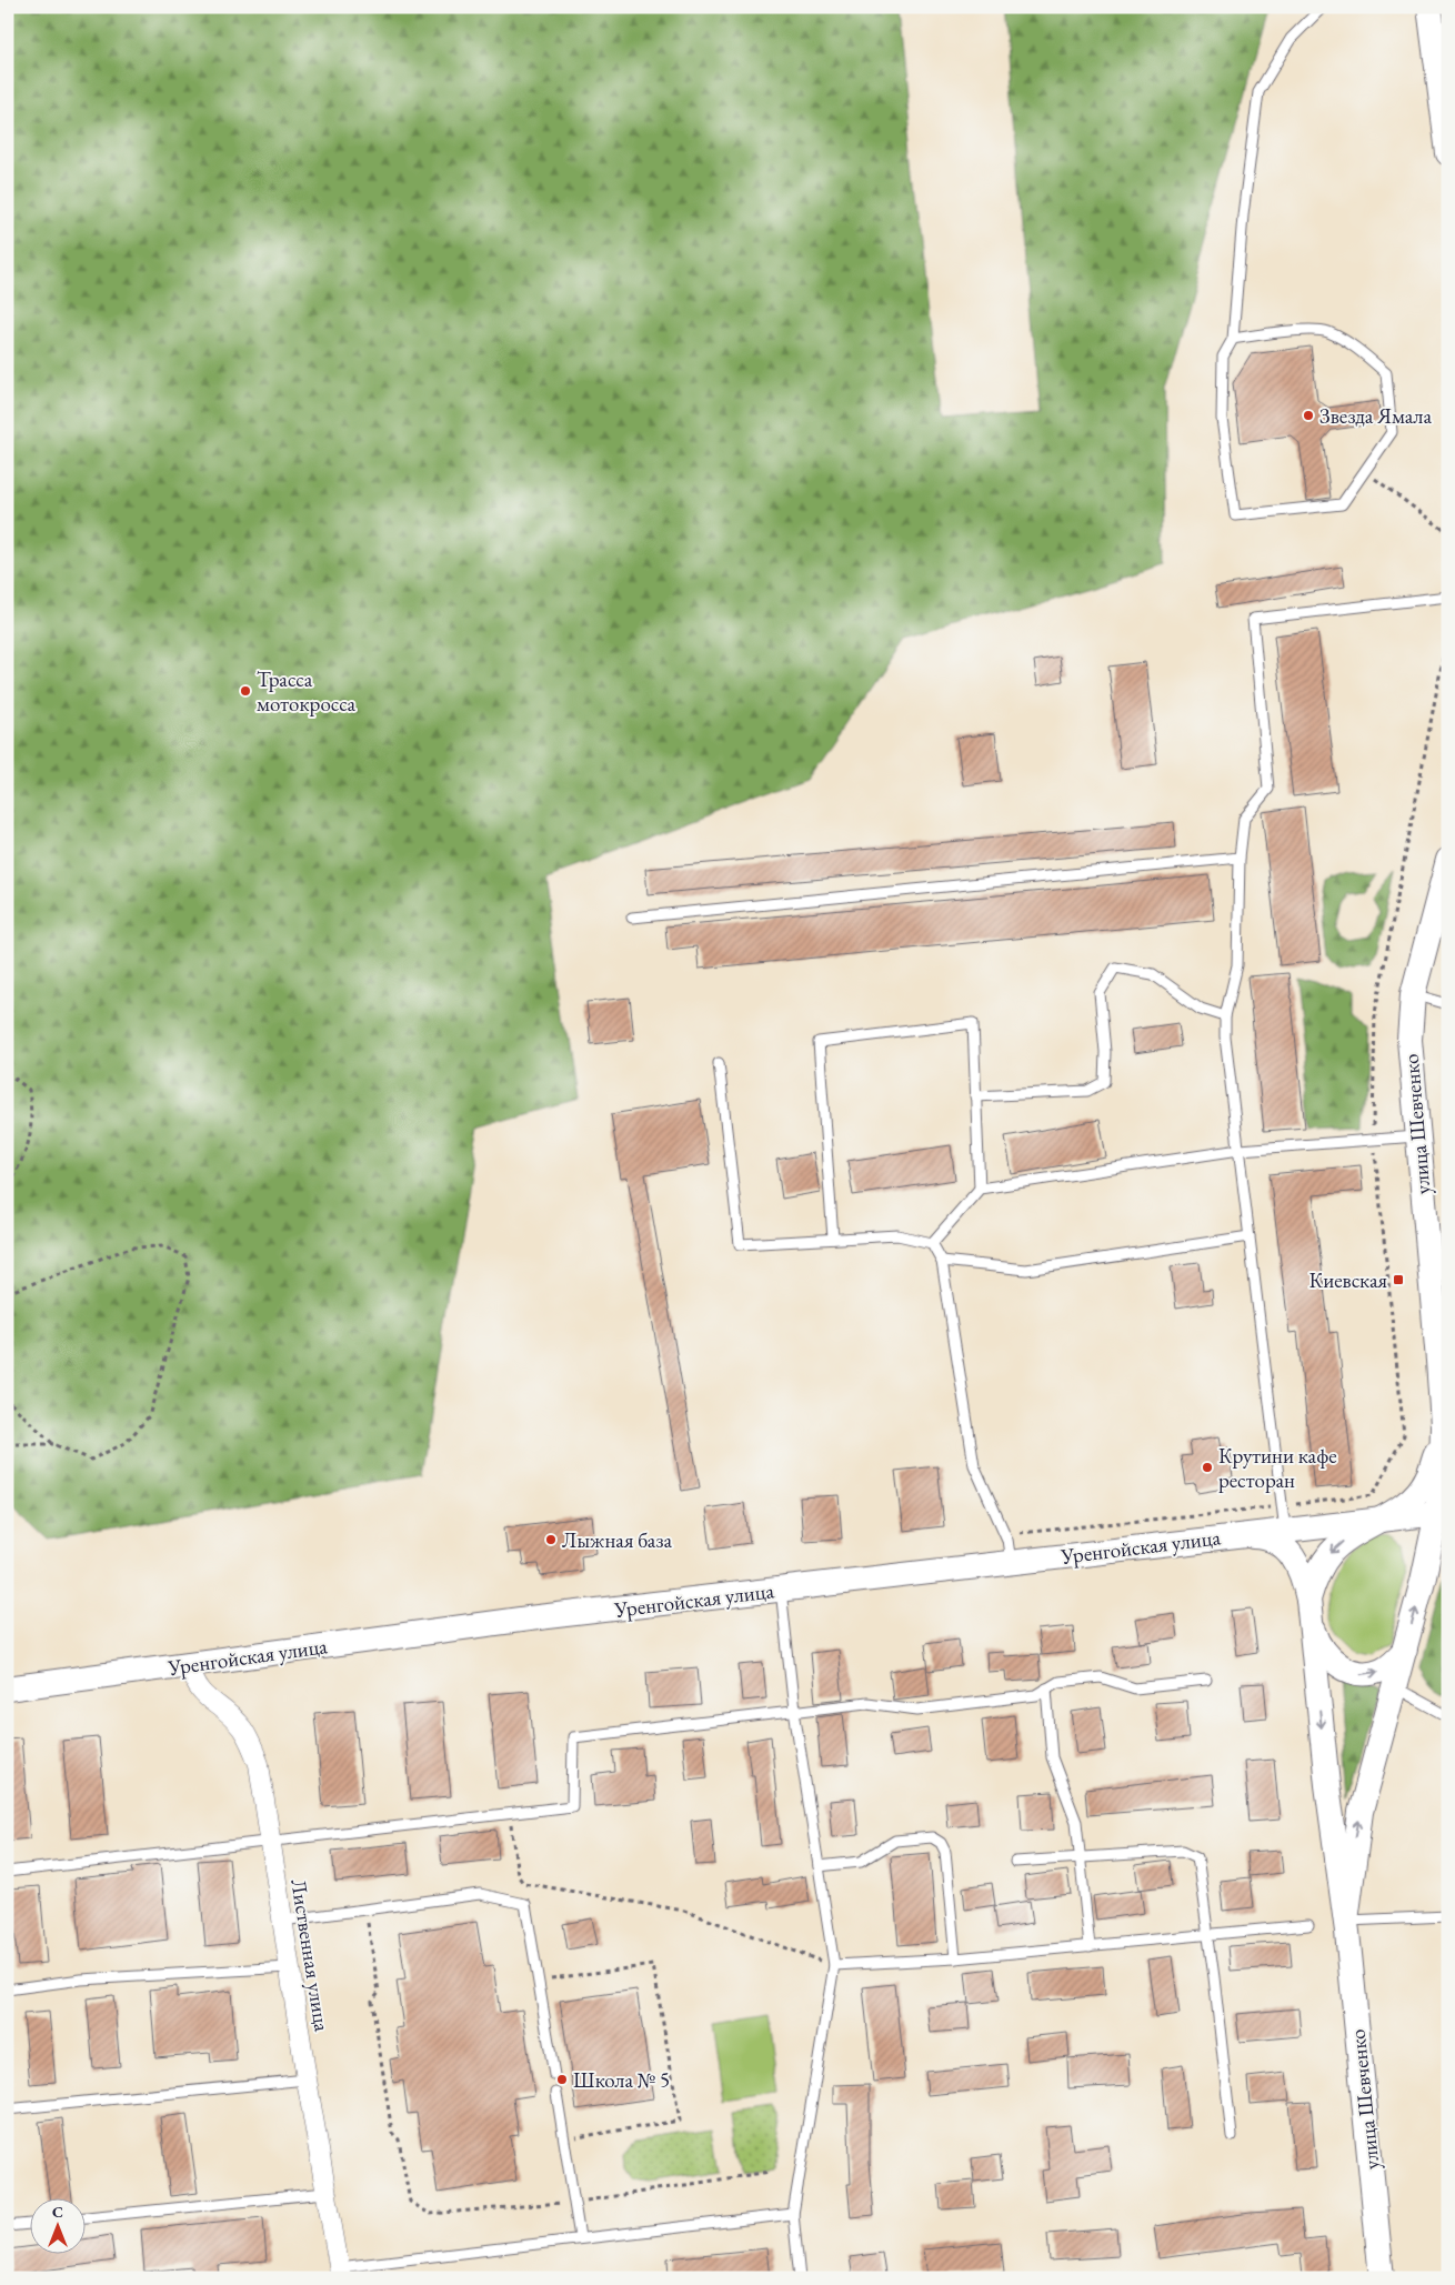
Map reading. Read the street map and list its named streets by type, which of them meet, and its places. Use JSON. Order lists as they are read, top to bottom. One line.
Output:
{"streets":{"street":["улица Шевченко","Уренгойская улица","Лиственная улица"]},"crossings":[["Уренгойская улица","Лиственная улица"]],"places":{"other":["Звезда Ямала","Трасса мотокросса","Крутини кафе ресторан","Лыжная база","Школа № 5"],"transit":["Киевская"]},"north":"top"}
